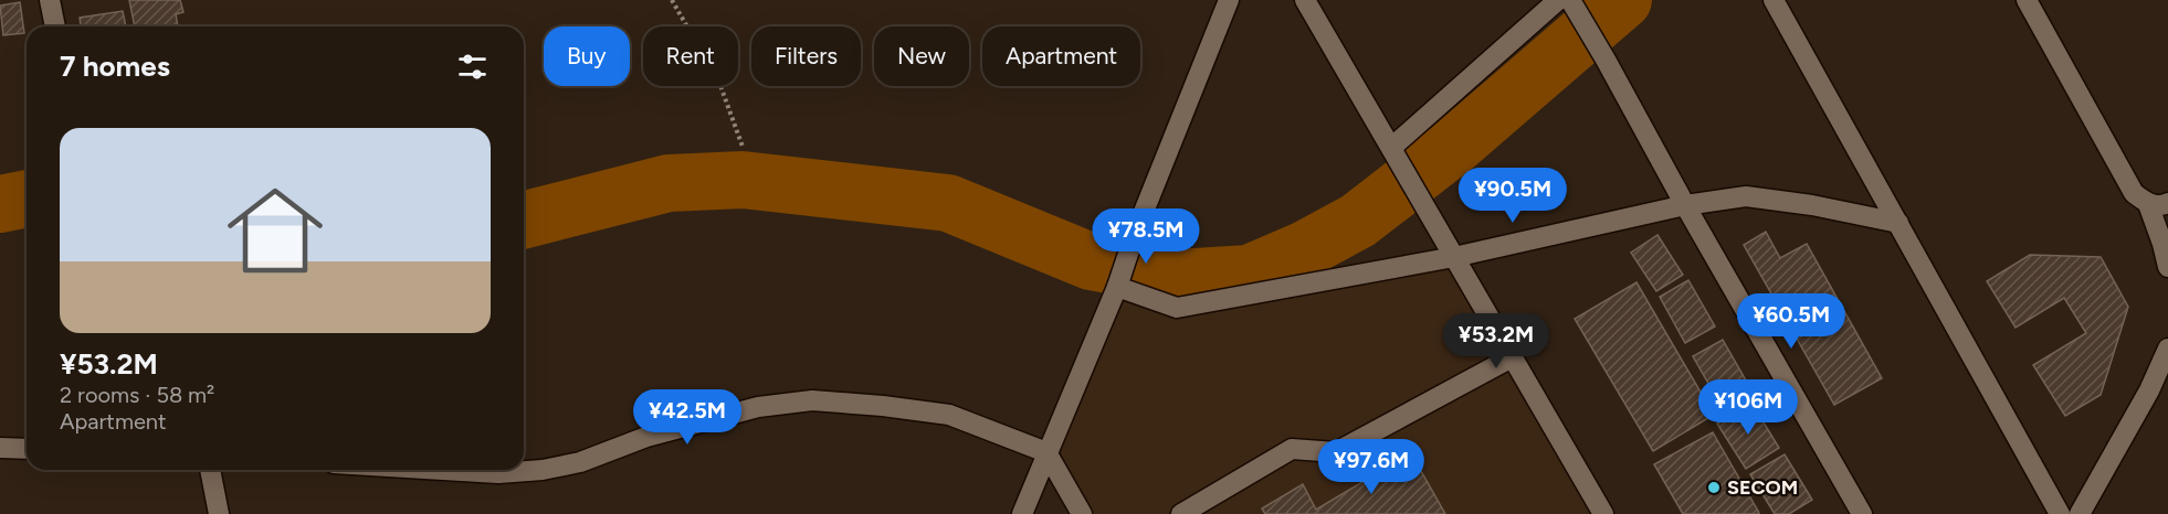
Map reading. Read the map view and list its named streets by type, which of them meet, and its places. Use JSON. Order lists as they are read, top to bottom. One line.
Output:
{"places":["SECOM"],"page":{"chip":["Buy","Rent","Filters","New","Apartment"],"heading":"7 homes","list":[{"name":"¥53.2M","note":"2 rooms · 58 m² · Apartment"}],"price":["¥90.5M","¥78.5M","¥60.5M","¥53.2M","¥106M","¥42.5M","¥97.6M"]}}
